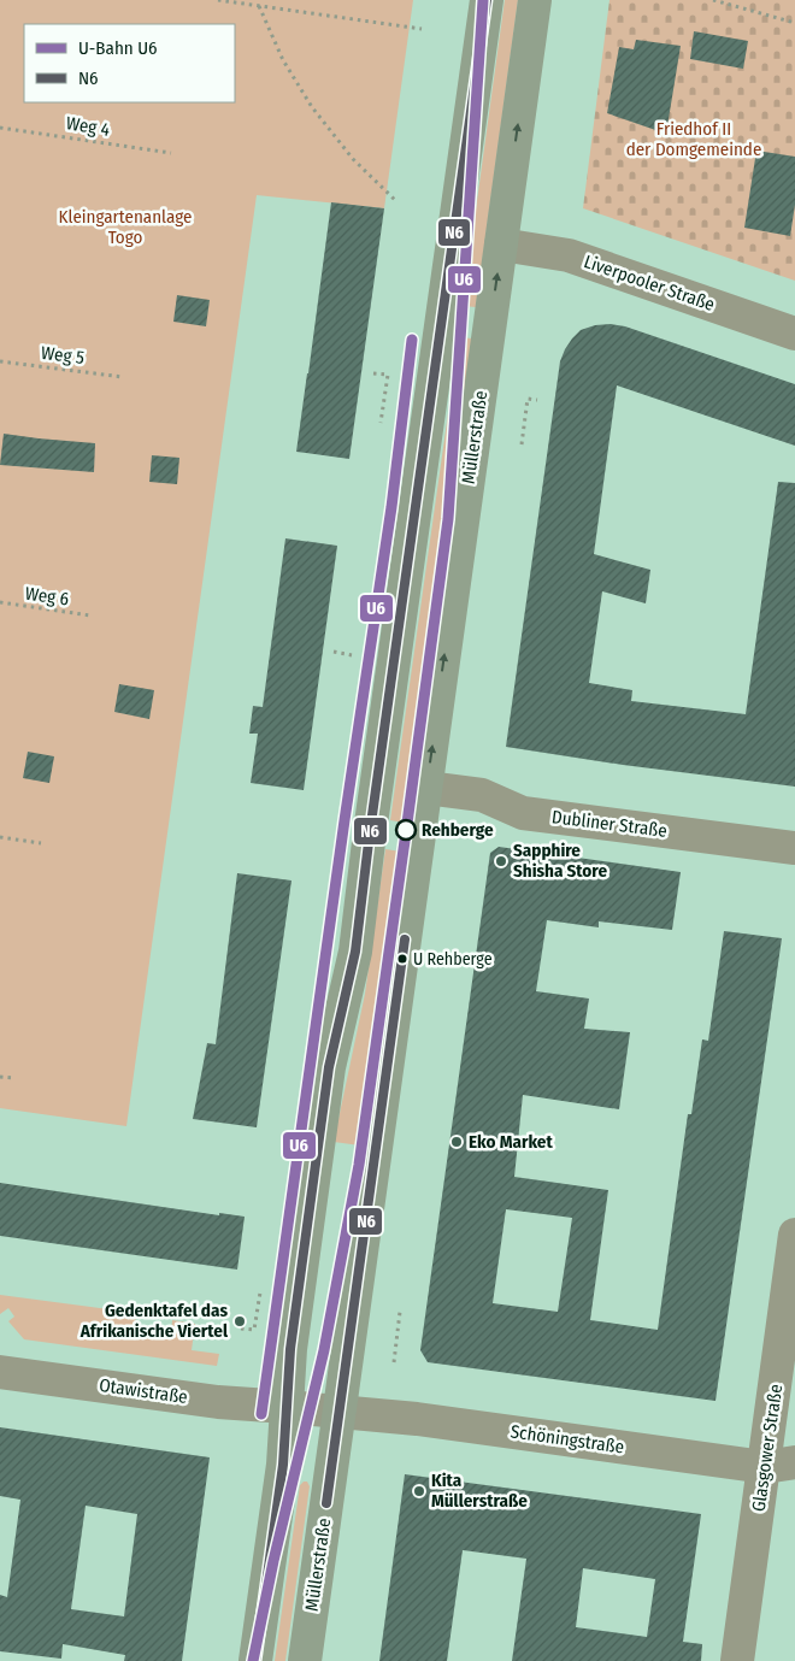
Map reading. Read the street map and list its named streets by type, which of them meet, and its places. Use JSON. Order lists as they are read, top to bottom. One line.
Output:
{"streets":{"main road":["Müllerstraße"],"street":["Liverpooler Straße","Dubliner Straße","Otawistraße","Schöningstraße","Glasgower Straße"],"path":["Weg 4","Weg 5","Weg 6"]},"crossings":[["Liverpooler Straße","Müllerstraße"],["Müllerstraße","Dubliner Straße"],["Müllerstraße","Otawistraße"],["Müllerstraße","Schöningstraße"],["Otawistraße","Schöningstraße"],["Schöningstraße","Glasgower Straße"]],"parks":["Friedhof II der Domgemeinde","Kleingartenanlage Togo"],"places":["Rehberge","Sapphire Shisha Store","U Rehberge","Eko Market","Gedenktafel das Afrikanische Viertel","Kita Müllerstraße"],"lines":["metro line U6","transit line N6"],"legend":["U-Bahn U6","N6"]}
